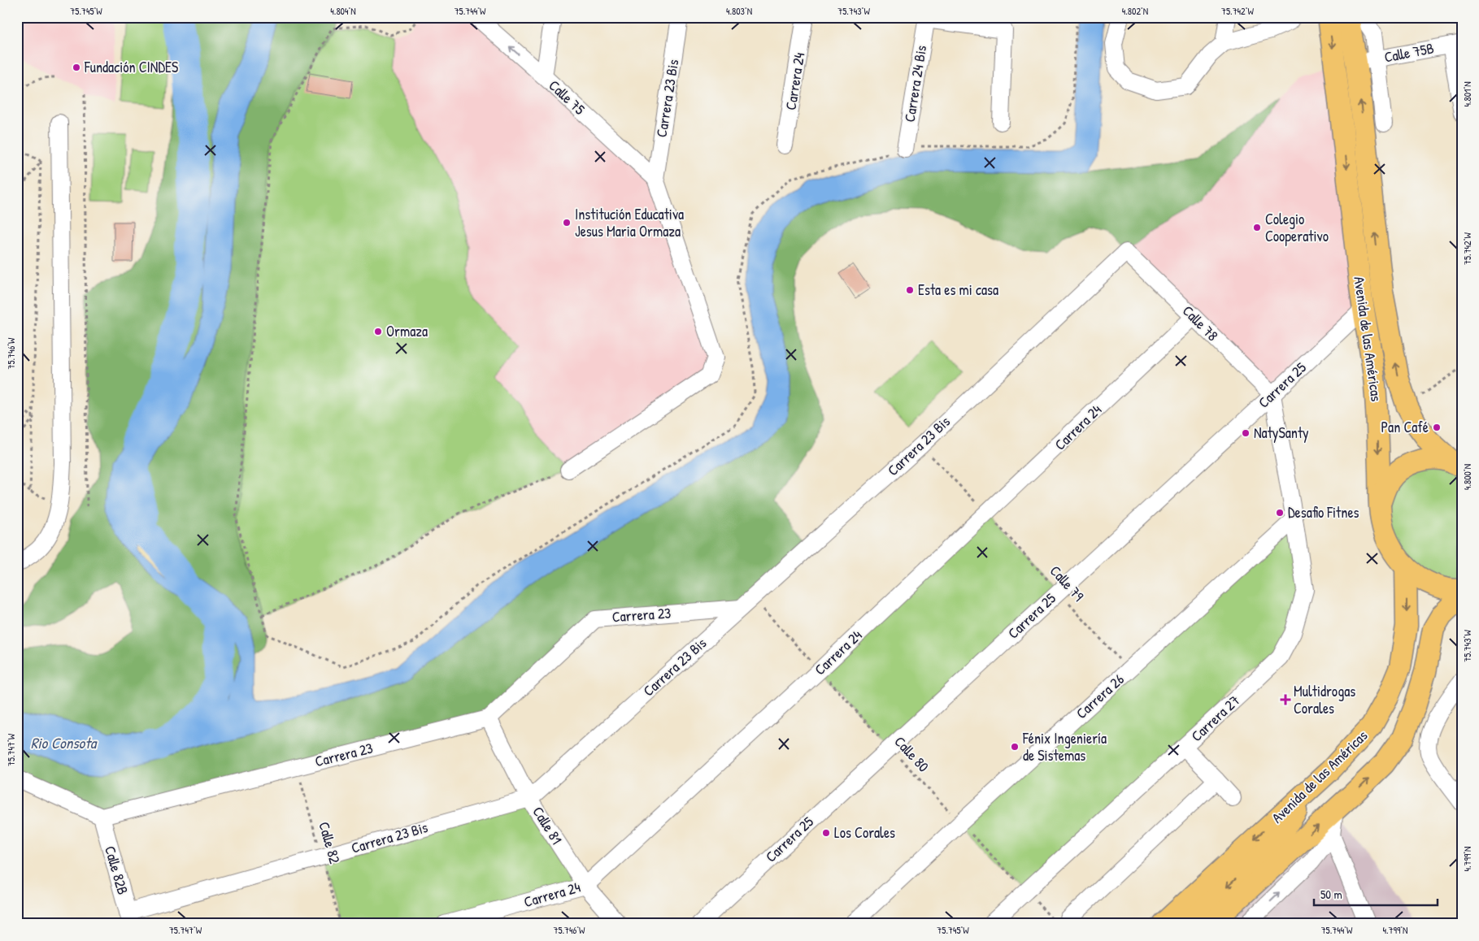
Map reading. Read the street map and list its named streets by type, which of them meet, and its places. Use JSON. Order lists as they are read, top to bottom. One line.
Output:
{"streets":{"main road":["Avenida de las Américas"],"street":["Calle 75B","Carrera 24","Carrera 24 Bis","Calle 75","Carrera 23 Bis","Calle 78","Carrera 25","Carrera 23","Carrera 26","Carrera 27","Calle 81","Calle 82B"],"path":["Calle 79","Calle 80","Calle 82"]},"crossings":[["Calle 75B","Avenida de las Américas"],["Carrera 24","Calle 78"],["Carrera 24","Calle 79"],["Carrera 24","Calle 80"],["Carrera 24","Calle 81"],["Calle 75","Carrera 23 Bis"],["Carrera 23 Bis","Calle 78"],["Carrera 23 Bis","Calle 79"],["Carrera 23 Bis","Carrera 23"],["Carrera 23 Bis","Calle 80"],["Carrera 23 Bis","Calle 81"],["Carrera 23 Bis","Calle 82"],["Carrera 23 Bis","Calle 82B"],["Calle 78","Carrera 25"],["Calle 78","Carrera 27"],["Avenida de las Américas","Carrera 25"],["Carrera 25","Calle 79"],["Carrera 25","Carrera 27"],["Carrera 25","Calle 80"],["Calle 79","Carrera 26"],["Carrera 23","Calle 81"],["Carrera 23","Calle 82"],["Carrera 23","Calle 82B"],["Carrera 26","Carrera 27"],["Carrera 26","Calle 80"],["Carrera 27","Calle 80"]],"one_way":["Calle 75"],"water":["Rio Consota"],"places":{"other":["Fundación CINDES","Institución Educativa Jesus Maria Ormaza","Colegio Cooperativo","Esta es mi casa","Ormaza","Pan Café","NatySanty","Desafio Fitnes","Fénix Ingeniería de Sistemas","Los Corales"],"health":["Multidrogas Corales"]},"scale_bar":"50 m","coordinates":["75.745°W","4.804°N","75.744°W","4.803°N","75.743°W","4.802°N","75.742°W","4.801°N","75.746°W","4.800°N","75.747°W","4.799°N"]}
